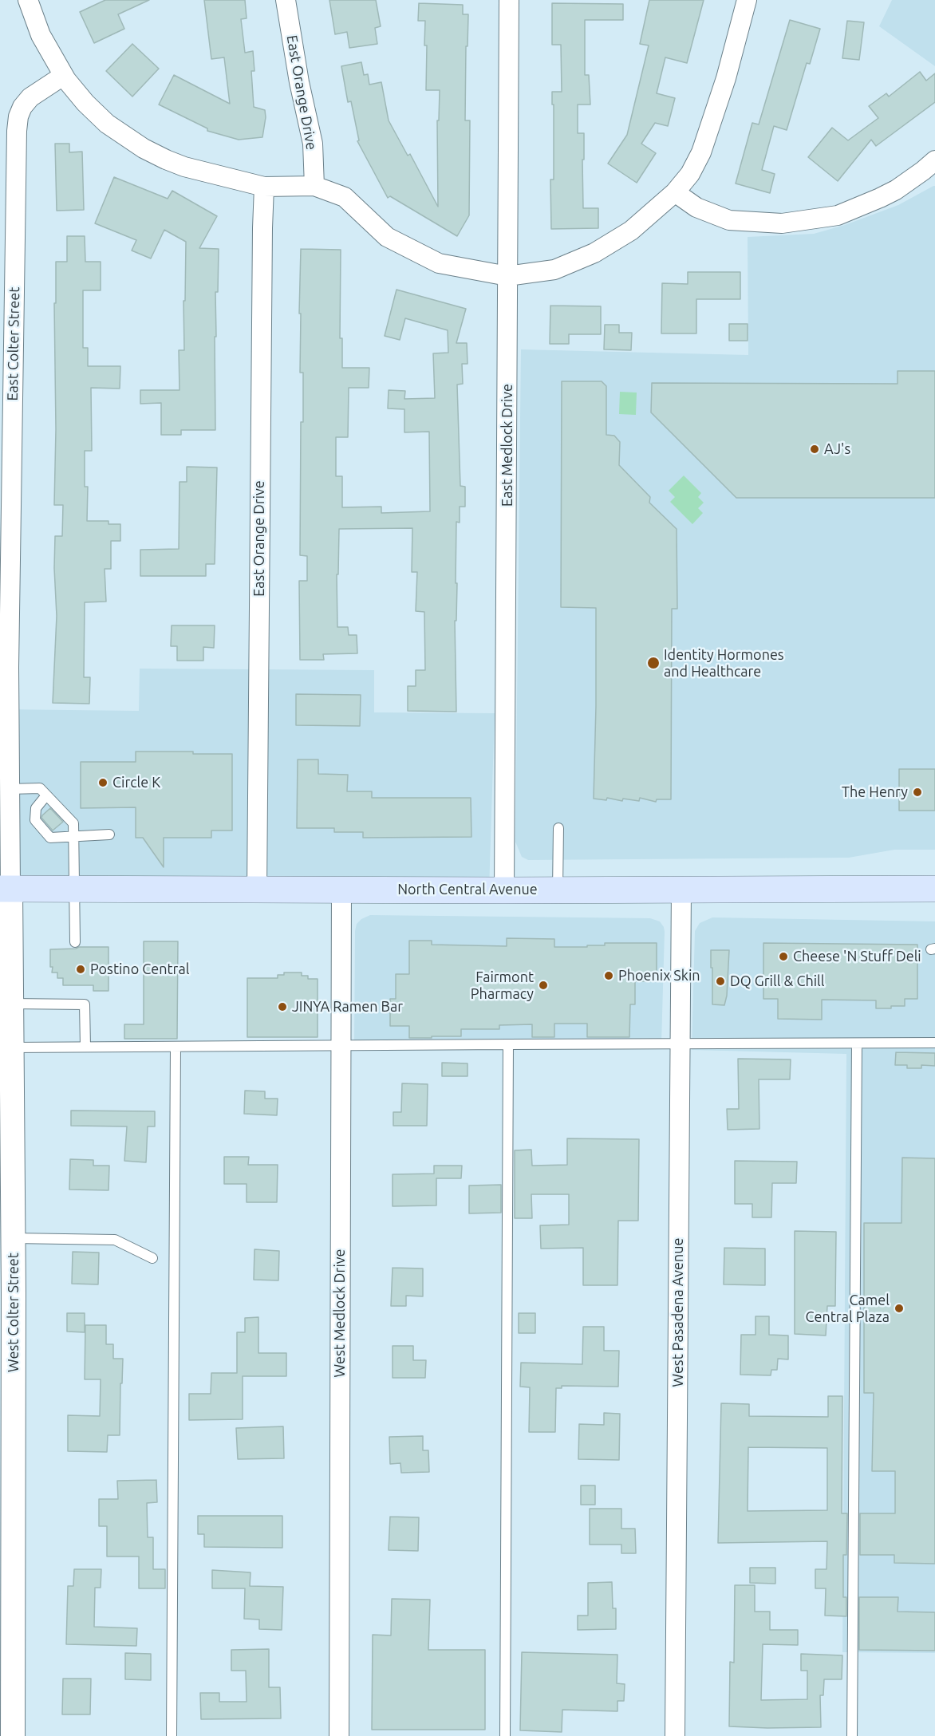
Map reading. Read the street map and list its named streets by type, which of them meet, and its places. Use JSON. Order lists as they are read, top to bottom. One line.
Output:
{"streets":{"main road":["North Central Avenue"],"street":["East Orange Drive","East Colter Street","East Medlock Drive","West Colter Street","West Pasadena Avenue","West Medlock Drive"]},"crossings":[["East Orange Drive","North Central Avenue"],["East Colter Street","North Central Avenue"],["East Colter Street","West Colter Street"],["East Medlock Drive","North Central Avenue"],["North Central Avenue","West Colter Street"],["North Central Avenue","West Pasadena Avenue"],["North Central Avenue","West Medlock Drive"]],"places":["AJ's","Identity Hormones and Healthcare","Circle K","The Henry","Cheese 'N Stuff Deli","Postino Central","Phoenix Skin","DQ Grill & Chill","Fairmont Pharmacy","JINYA Ramen Bar","Camel Central Plaza"]}
